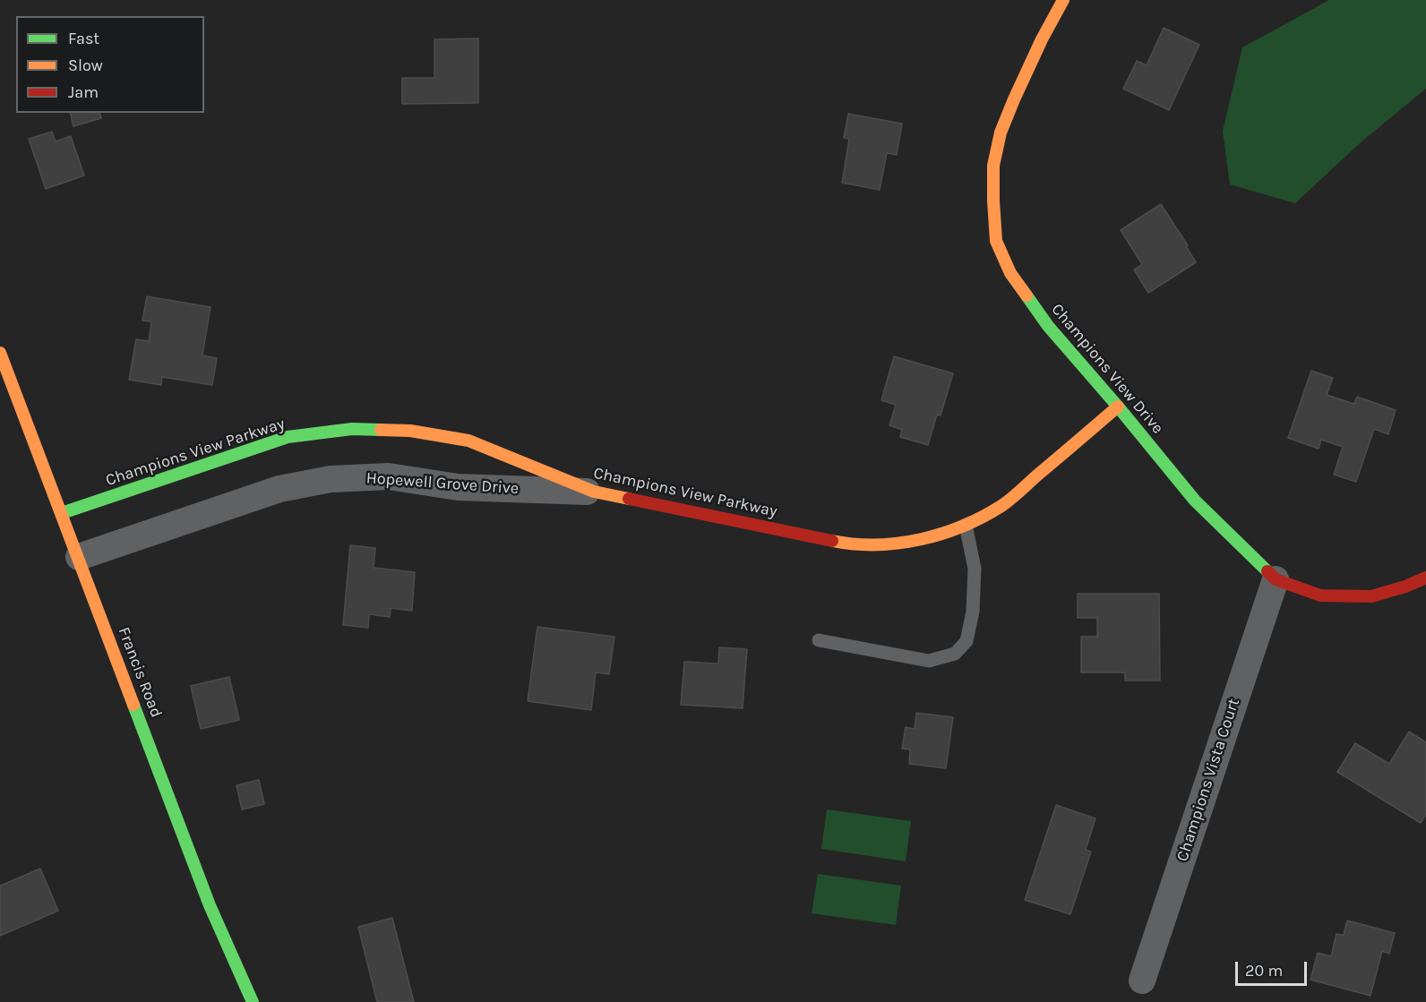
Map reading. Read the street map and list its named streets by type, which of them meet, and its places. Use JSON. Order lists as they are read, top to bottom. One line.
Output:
{"streets":{"street":["Champions View Drive","Champions View Parkway","Hopewell Grove Drive","Francis Road","Champions Vista Court"]},"crossings":[["Champions View Drive","Champions View Parkway"],["Champions View Drive","Champions Vista Court"],["Champions View Parkway","Hopewell Grove Drive"],["Champions View Parkway","Francis Road"],["Hopewell Grove Drive","Francis Road"]],"legend":["Fast","Slow","Jam"],"scale_bar":"20 m"}
